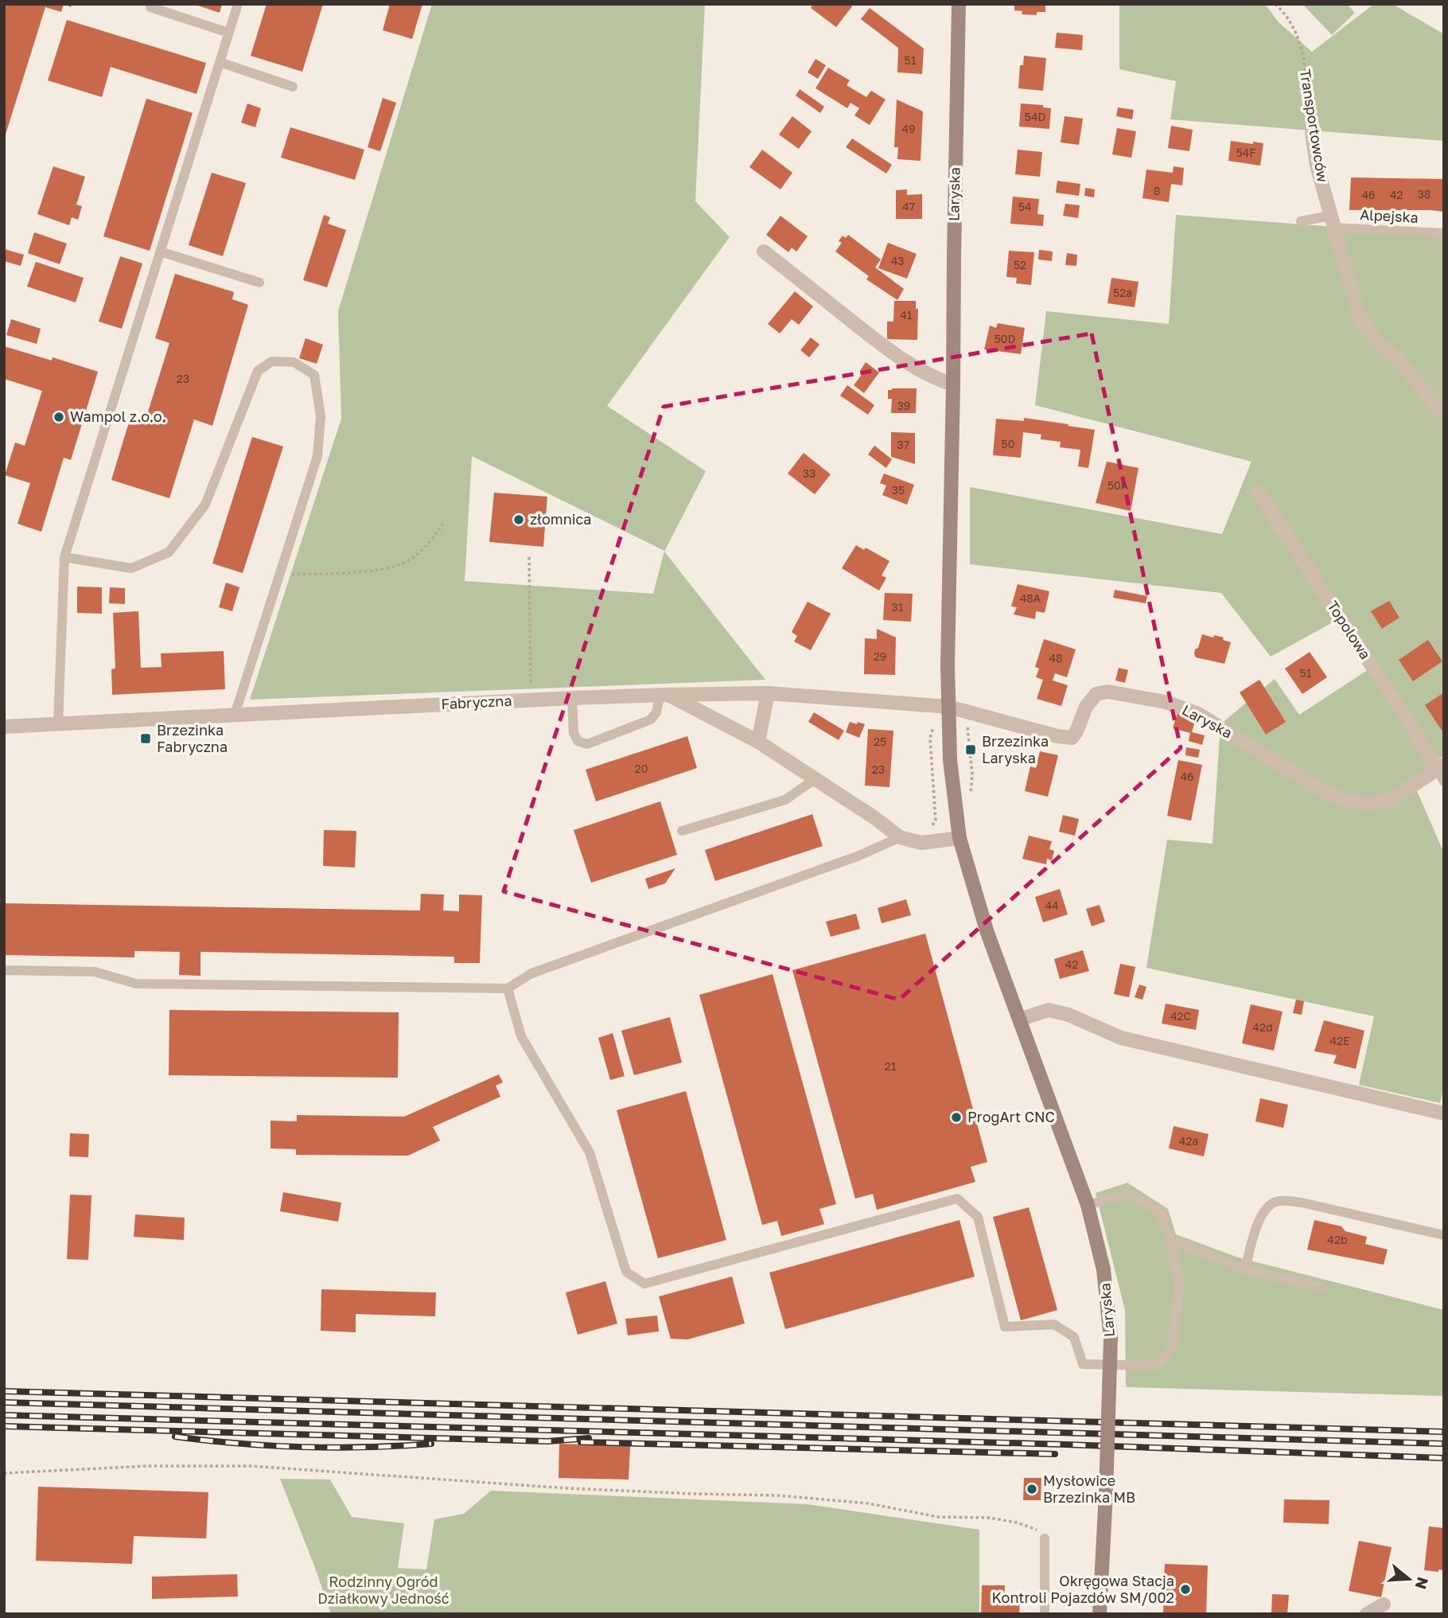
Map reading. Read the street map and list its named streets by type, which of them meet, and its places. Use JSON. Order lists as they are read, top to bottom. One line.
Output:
{"streets":{"street":["Transportowców","Laryska","Topolowa","Fabryczna"],"lane":["Alpejska"]},"crossings":[["Transportowców","Alpejska"],["Laryska","Topolowa"],["Laryska","Fabryczna"]],"parks":["Rodzinny Ogród Działkowy Jedność"],"places":{"other":["Wampol z.o.o.","złomnica","ProgArt CNC","Mysłowice Brzezinka MB","Okręgowa Stacja Kontroli Pojazdów SM/002"],"transit":["Brzezinka Fabryczna","Brzezinka Laryska"]},"house_numbers":["51","54D","49","54F","8","38","46","42","47","54","43","52","52a","41","50D","23","39","50","37","33","50A","35","48A","31","29","48","51","25","20","23","46","44","42","42C","42d","42E","21","42a","42b"],"north":"right"}
